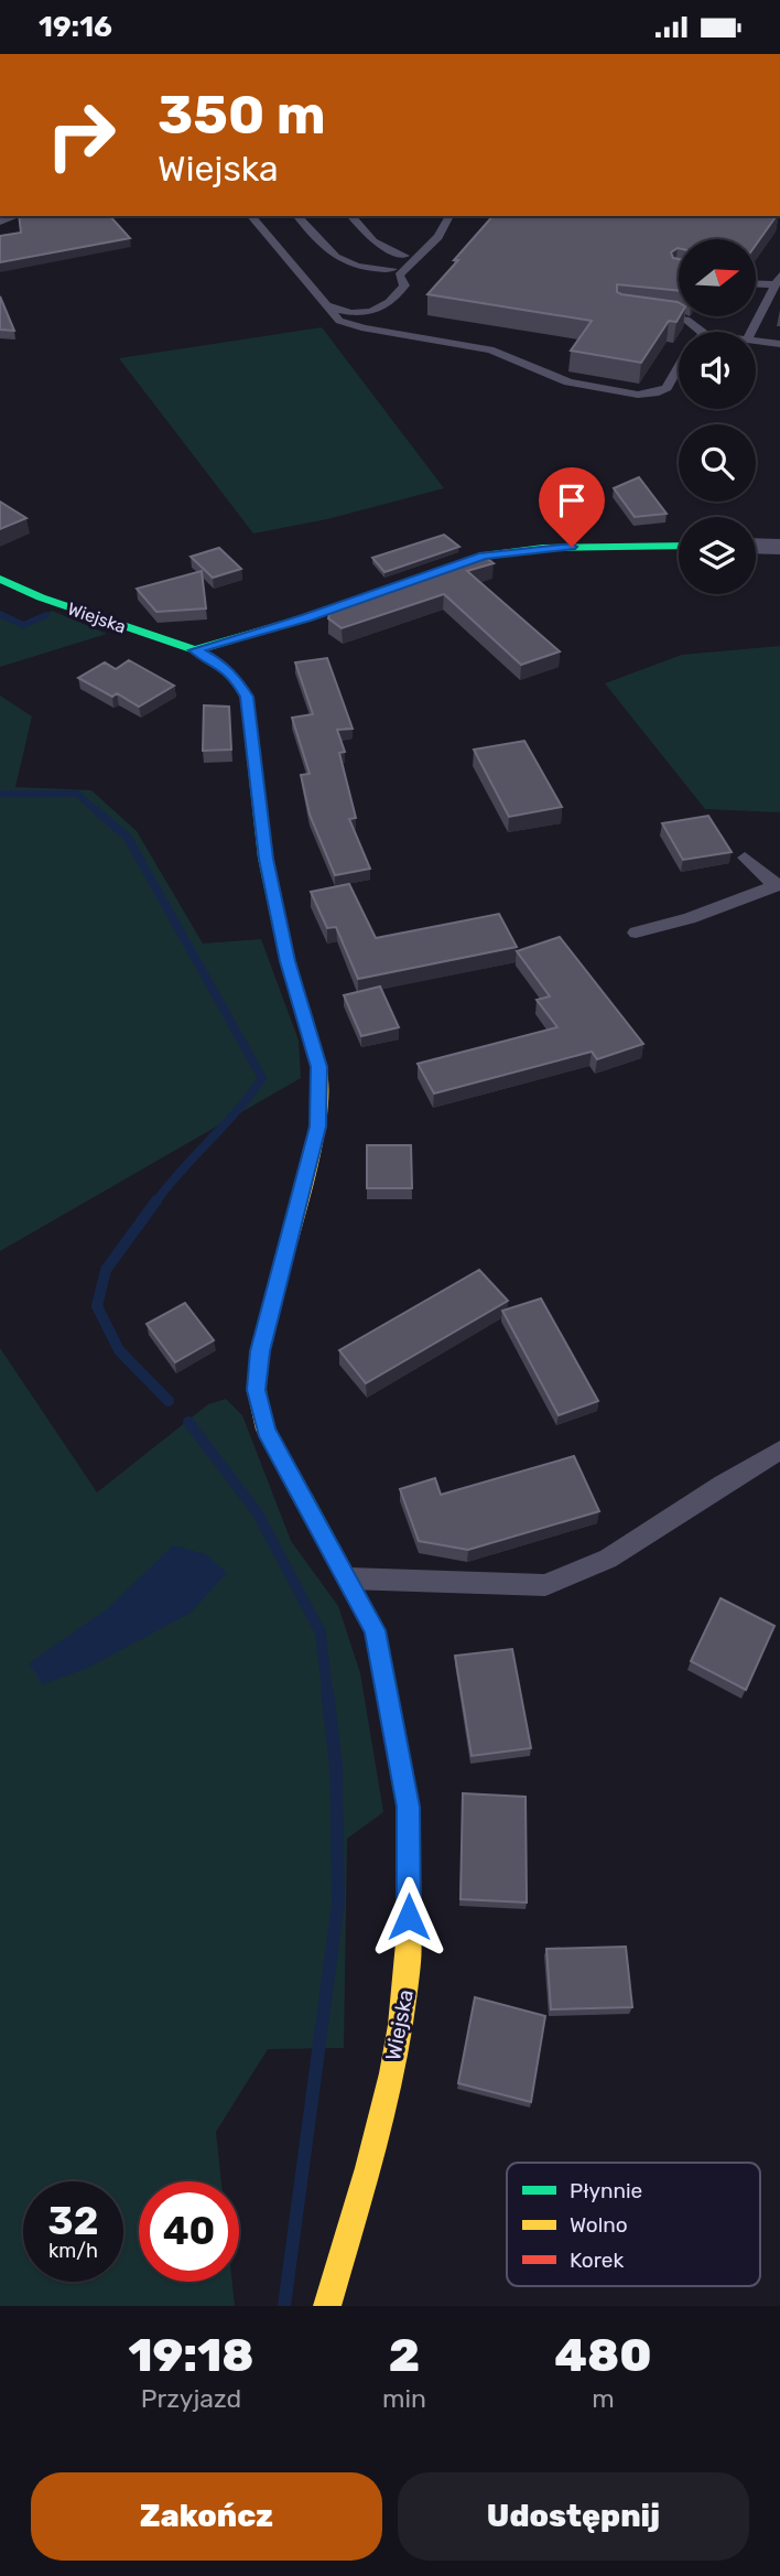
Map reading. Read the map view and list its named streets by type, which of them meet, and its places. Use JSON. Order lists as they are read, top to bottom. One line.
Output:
{"streets":{"street":["Wiejska"]},"legend":["Płynnie","Wolno","Korek"],"north":"right","page":{"status":"19:16","turn":["350 m","Wiejska"],"speed":"32 km/h","limit":"40","eta":["19:18","Przyjazd","2","min","480","m"],"buttons":["Zakończ","Udostępnij"]}}
